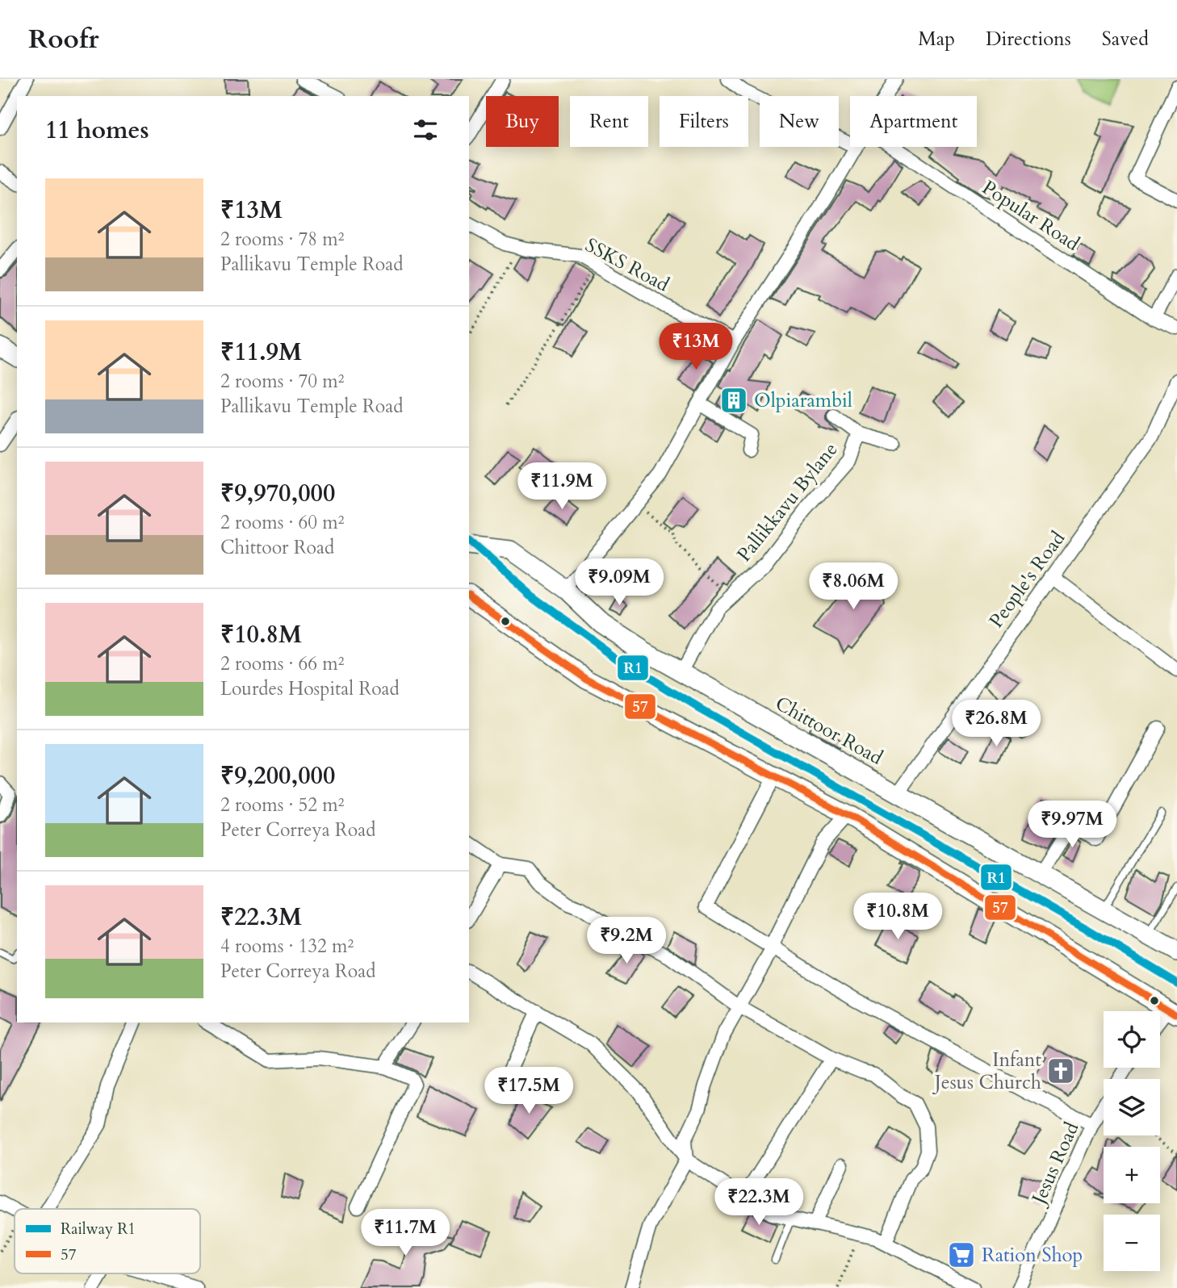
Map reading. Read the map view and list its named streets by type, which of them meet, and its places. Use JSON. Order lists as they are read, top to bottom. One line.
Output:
{"streets":{"main road":["Chittoor Road"],"street":["Popular Road","SSKS Road","Pallikkavu Bylane","People's Road","Jesus Road"]},"crossings":[["Pallikkavu Bylane","Chittoor Road"],["People's Road","Chittoor Road"]],"places":{"building":["Olpiarambil"],"church":["Infant Jesus Church"],"supermarket":["Ration Shop"]},"lines":["rail line R1","transit line 57"],"legend":["Railway R1","57"],"page":{"header":"Roofr","nav":["Map","Directions","Saved"],"chip":["Buy","Rent","Filters","New","Apartment"],"heading":"11 homes","list":[{"name":"₹13M","note":"2 rooms · 78 m² · Pallikavu Temple Road"},{"name":"₹11.9M","note":"2 rooms · 70 m² · Pallikavu Temple Road"},{"name":"₹9,970,000","note":"2 rooms · 60 m² · Chittoor Road"},{"name":"₹10.8M","note":"2 rooms · 66 m² · Lourdes Hospital Road"},{"name":"₹9,200,000","note":"2 rooms · 52 m² · Peter Correya Road"},{"name":"₹22.3M","note":"4 rooms · 132 m² · Peter Correya Road"}],"price":["₹13M","₹11.9M","₹9.09M","₹8.06M","₹26.8M","₹9.97M","₹10.8M","₹9.2M","₹17.5M","₹22.3M","₹11.7M"],"map_buttons":["+","−"]}}
